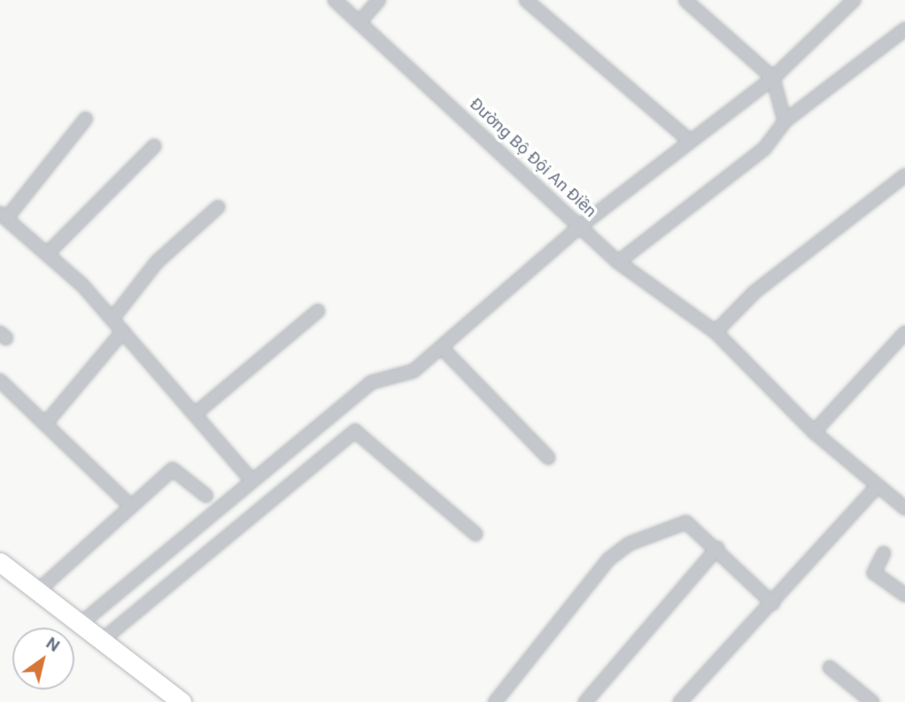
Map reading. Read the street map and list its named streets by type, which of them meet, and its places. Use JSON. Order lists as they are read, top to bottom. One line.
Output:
{"streets":{"street":["Đường Bộ Đội An Điền"]},"north":"top right"}
